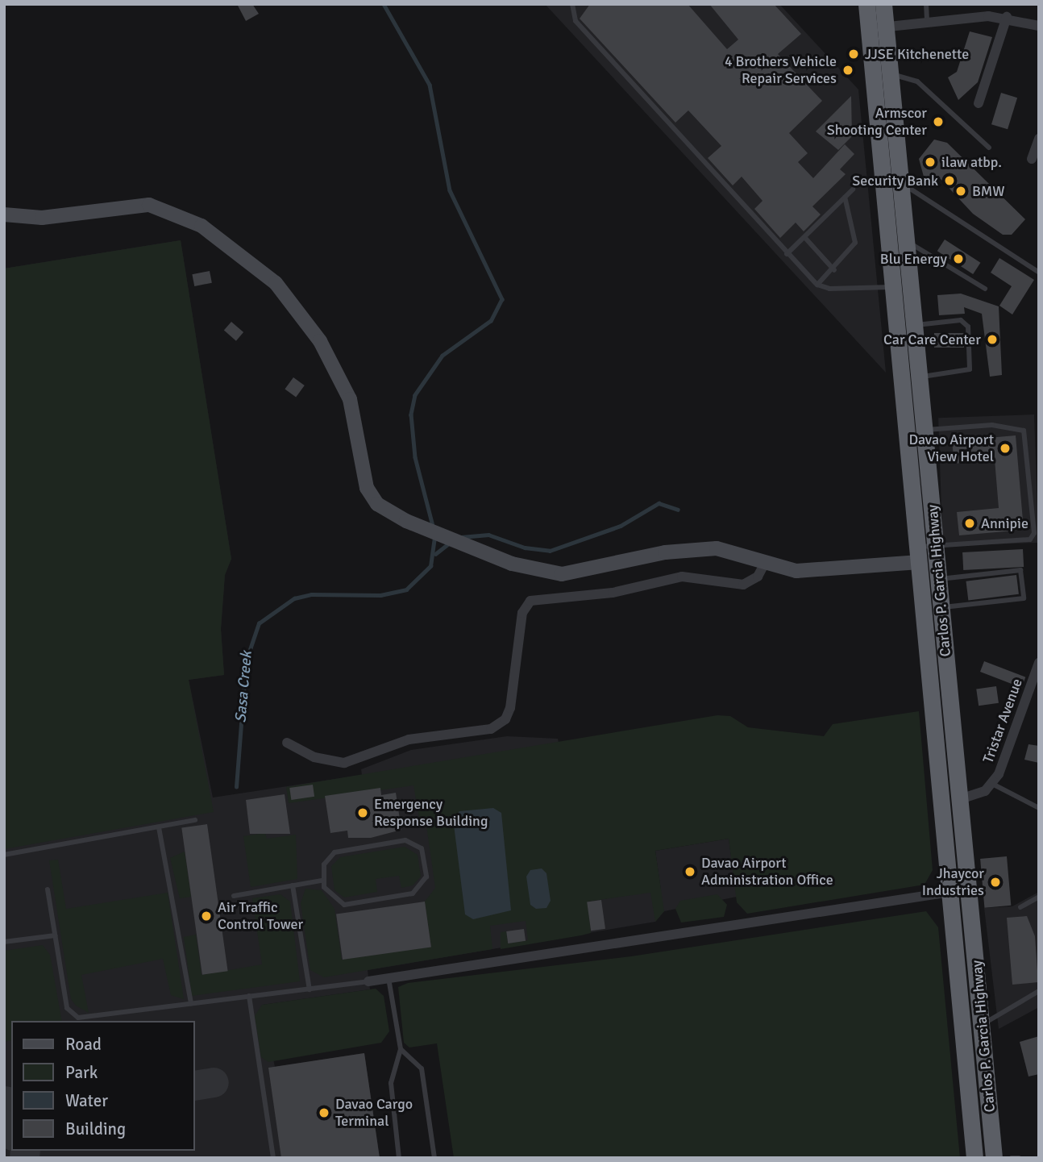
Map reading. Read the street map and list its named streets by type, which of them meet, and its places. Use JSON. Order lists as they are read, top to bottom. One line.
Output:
{"streets":{"highway":["Carlos P. Garcia Highway"],"street":["Tristar Avenue"]},"crossings":[["Carlos P. Garcia Highway","Tristar Avenue"]],"water":["Sasa Creek"],"places":["JJSE Kitchenette","4 Brothers Vehicle Repair Services","Armscor Shooting Center","ilaw atbp.","Security Bank","BMW","Blu Energy","Car Care Center","Davao Airport View Hotel","Annipie","Emergency Response Building","Davao Airport Administration Office","Jhaycor Industries","Air Traffic Control Tower","Davao Cargo Terminal"],"legend":["Road","Park","Water","Building"]}
